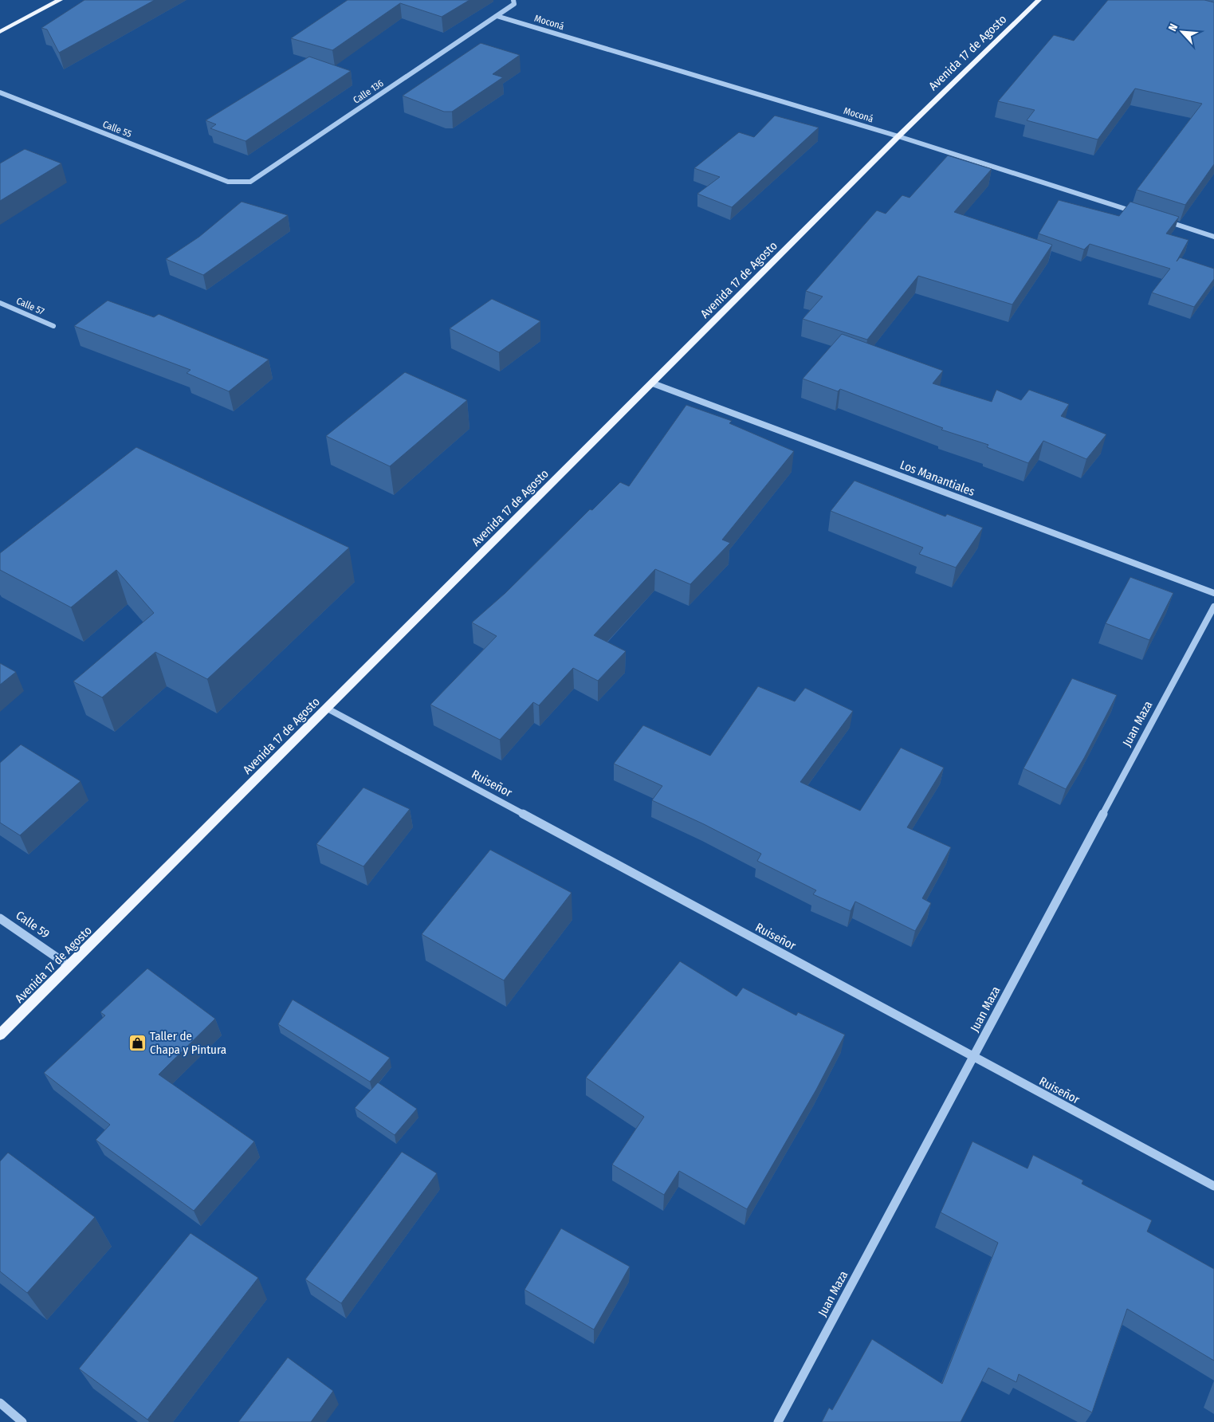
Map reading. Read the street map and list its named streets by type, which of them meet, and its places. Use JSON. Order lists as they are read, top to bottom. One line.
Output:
{"streets":{"main road":["Avenida 17 de Agosto"],"street":["Moconá","Calle 136","Calle 55","Calle 57","Los Manantiales","Juan Maza","Ruiseñor","Calle 59"]},"crossings":[["Moconá","Avenida 17 de Agosto"],["Moconá","Calle 136"],["Avenida 17 de Agosto","Los Manantiales"],["Avenida 17 de Agosto","Ruiseñor"],["Avenida 17 de Agosto","Calle 59"],["Calle 136","Calle 55"],["Juan Maza","Ruiseñor"]],"places":{"shop":["Taller de Chapa y Pintura"]},"north":"top left"}
